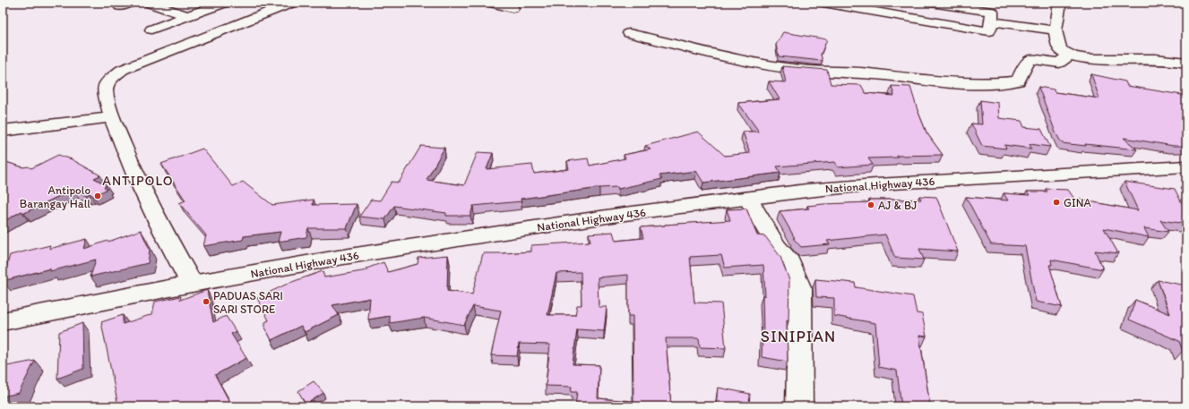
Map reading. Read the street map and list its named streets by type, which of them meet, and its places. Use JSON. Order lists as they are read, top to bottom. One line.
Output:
{"streets":{"street":["National Highway 436"]},"districts":["ANTIPOLO","SINIPIAN"],"places":["Antipolo Barangay Hall","GINA","AJ & BJ","PADUAS SARI SARI STORE"]}
